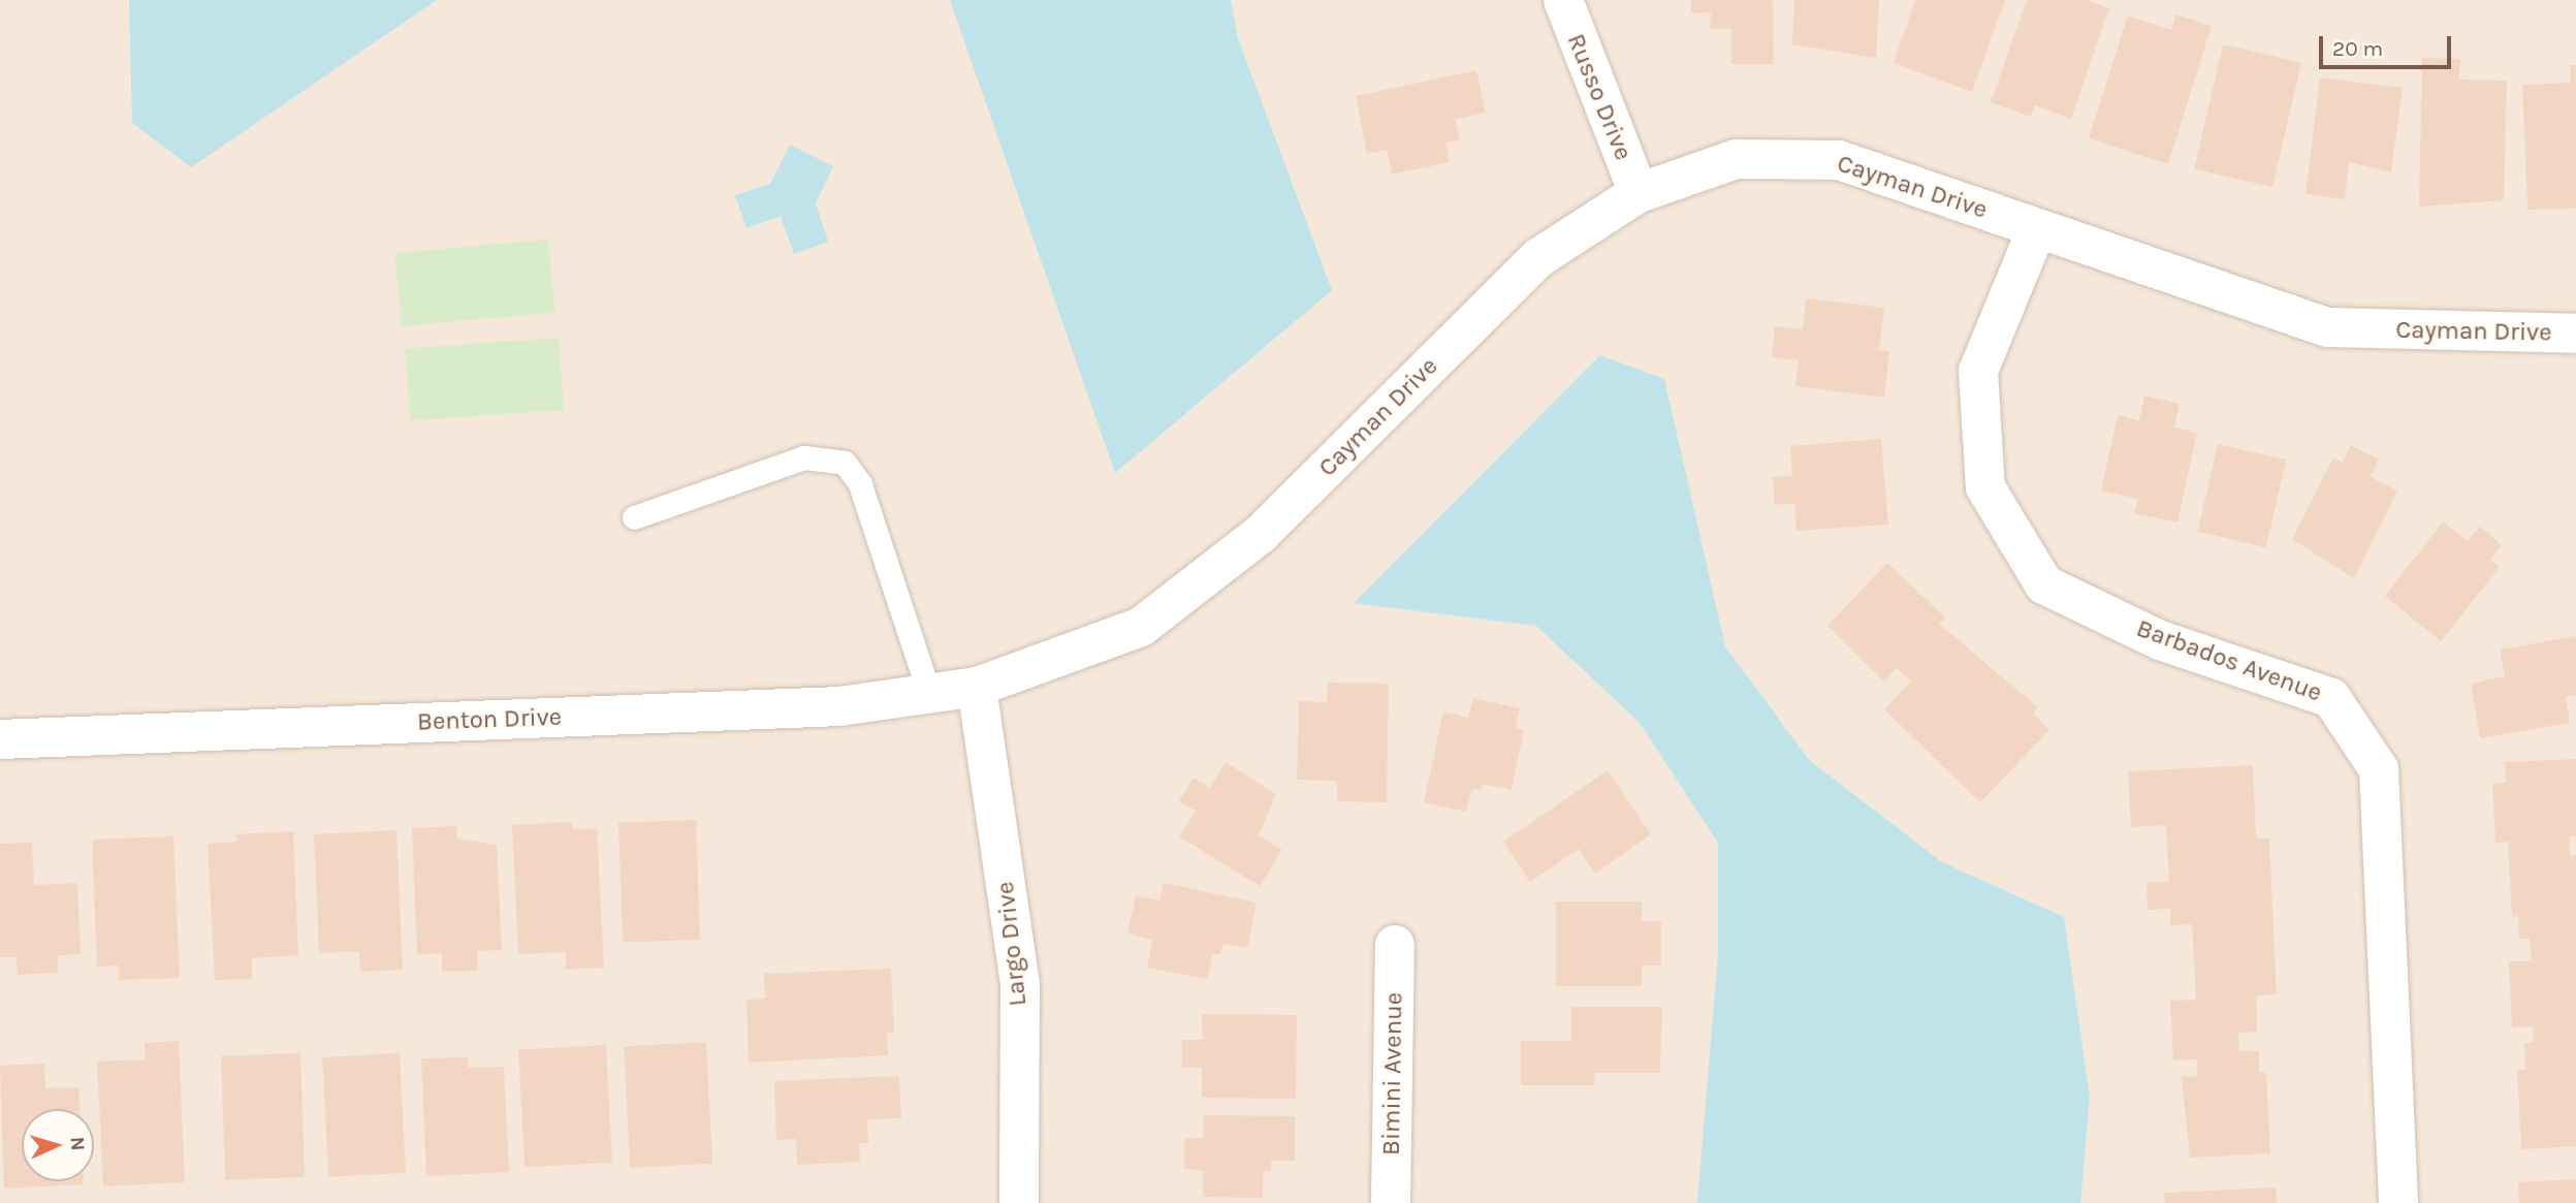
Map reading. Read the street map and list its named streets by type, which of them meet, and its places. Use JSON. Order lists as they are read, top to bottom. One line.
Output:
{"streets":{"street":["Russo Drive","Cayman Drive","Barbados Avenue","Benton Drive","Largo Drive","Bimini Avenue"]},"crossings":[["Russo Drive","Cayman Drive"],["Cayman Drive","Barbados Avenue"],["Cayman Drive","Benton Drive"],["Cayman Drive","Largo Drive"],["Benton Drive","Largo Drive"]],"scale_bar":"20 m","north":"right"}
